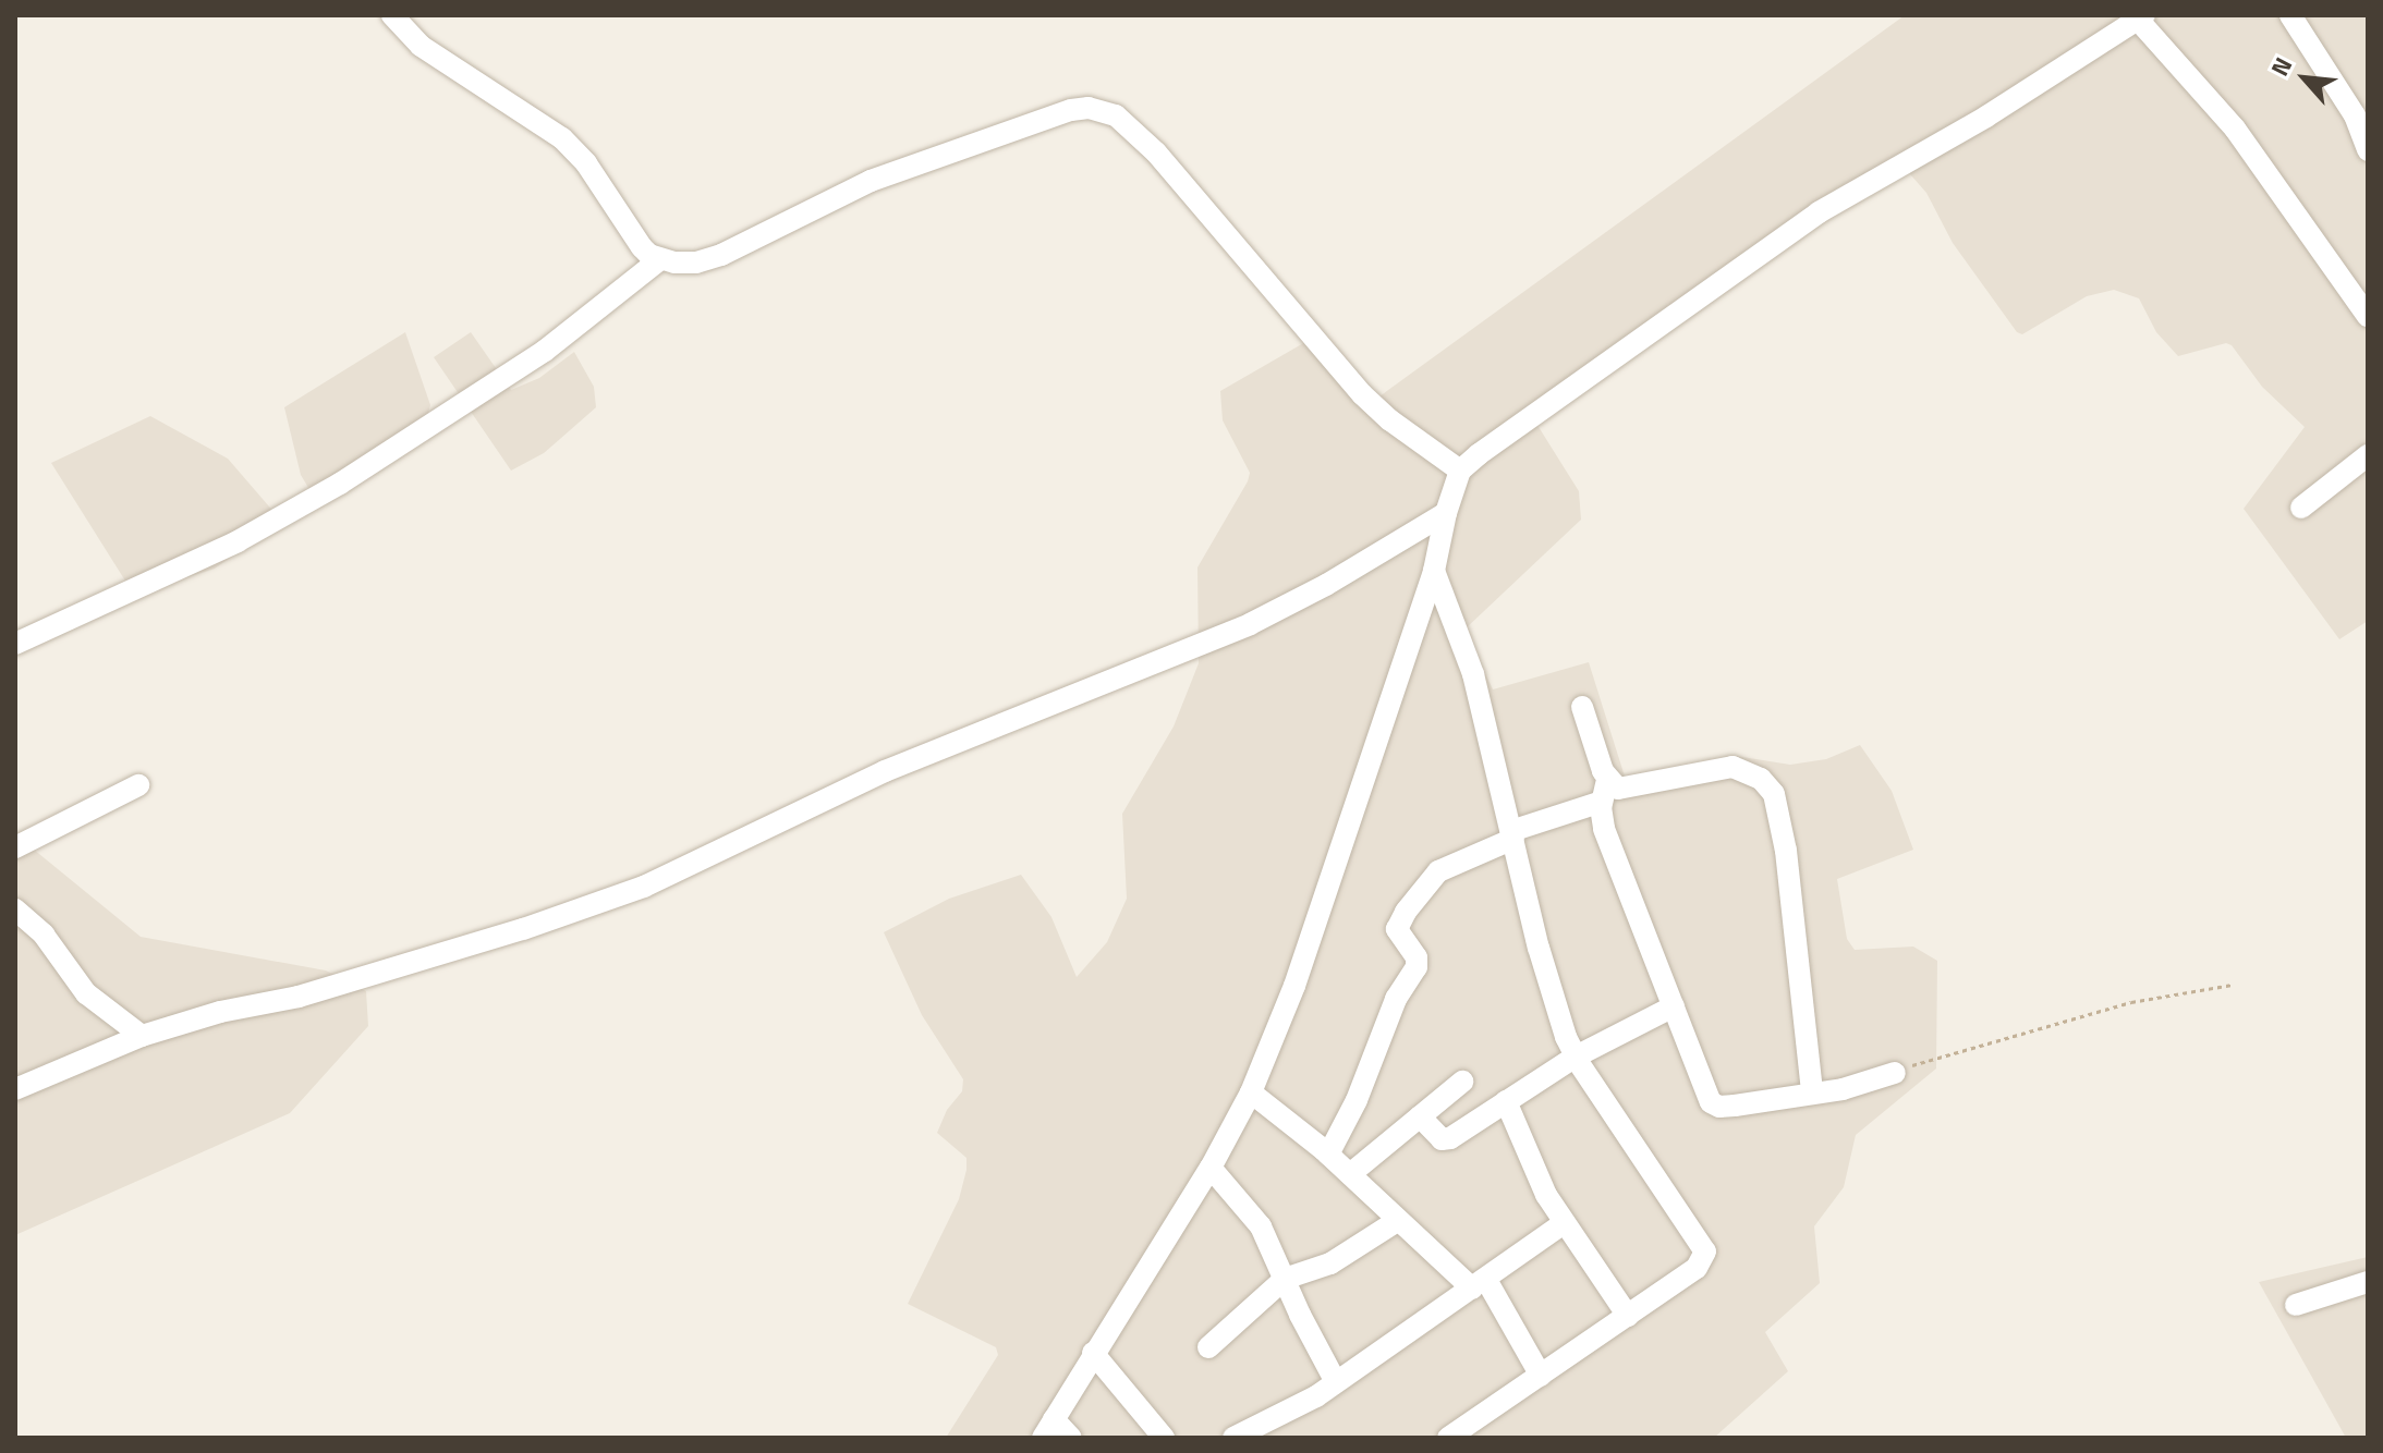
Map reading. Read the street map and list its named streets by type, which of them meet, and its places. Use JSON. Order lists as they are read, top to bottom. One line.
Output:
{"north":"top left"}
